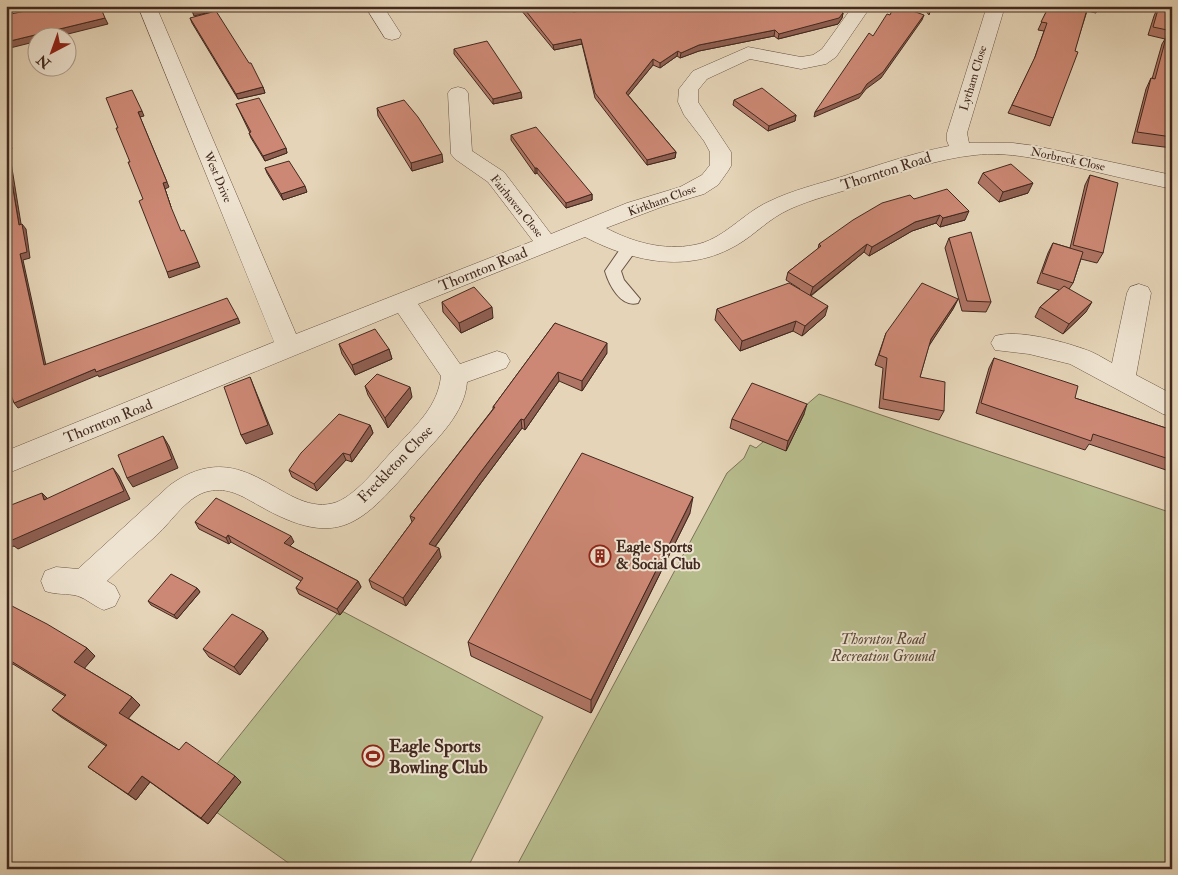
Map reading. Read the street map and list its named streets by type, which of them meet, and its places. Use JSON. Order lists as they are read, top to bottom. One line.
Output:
{"streets":{"street":["Lytham Close","Norbreck Close","Thornton Road","West Drive","Kirkham Close","Fairhaven Close","Freckleton Close"]},"crossings":[["Lytham Close","Norbreck Close"],["Lytham Close","Thornton Road"],["Norbreck Close","Thornton Road"],["Thornton Road","West Drive"],["Thornton Road","Kirkham Close"],["Thornton Road","Fairhaven Close"]],"parks":["Thornton Road Recreation Ground"],"places":{"building":["Eagle Sports & Social Club"],"sports":["Eagle Sports Bowling Club"]},"north":"bottom left"}
